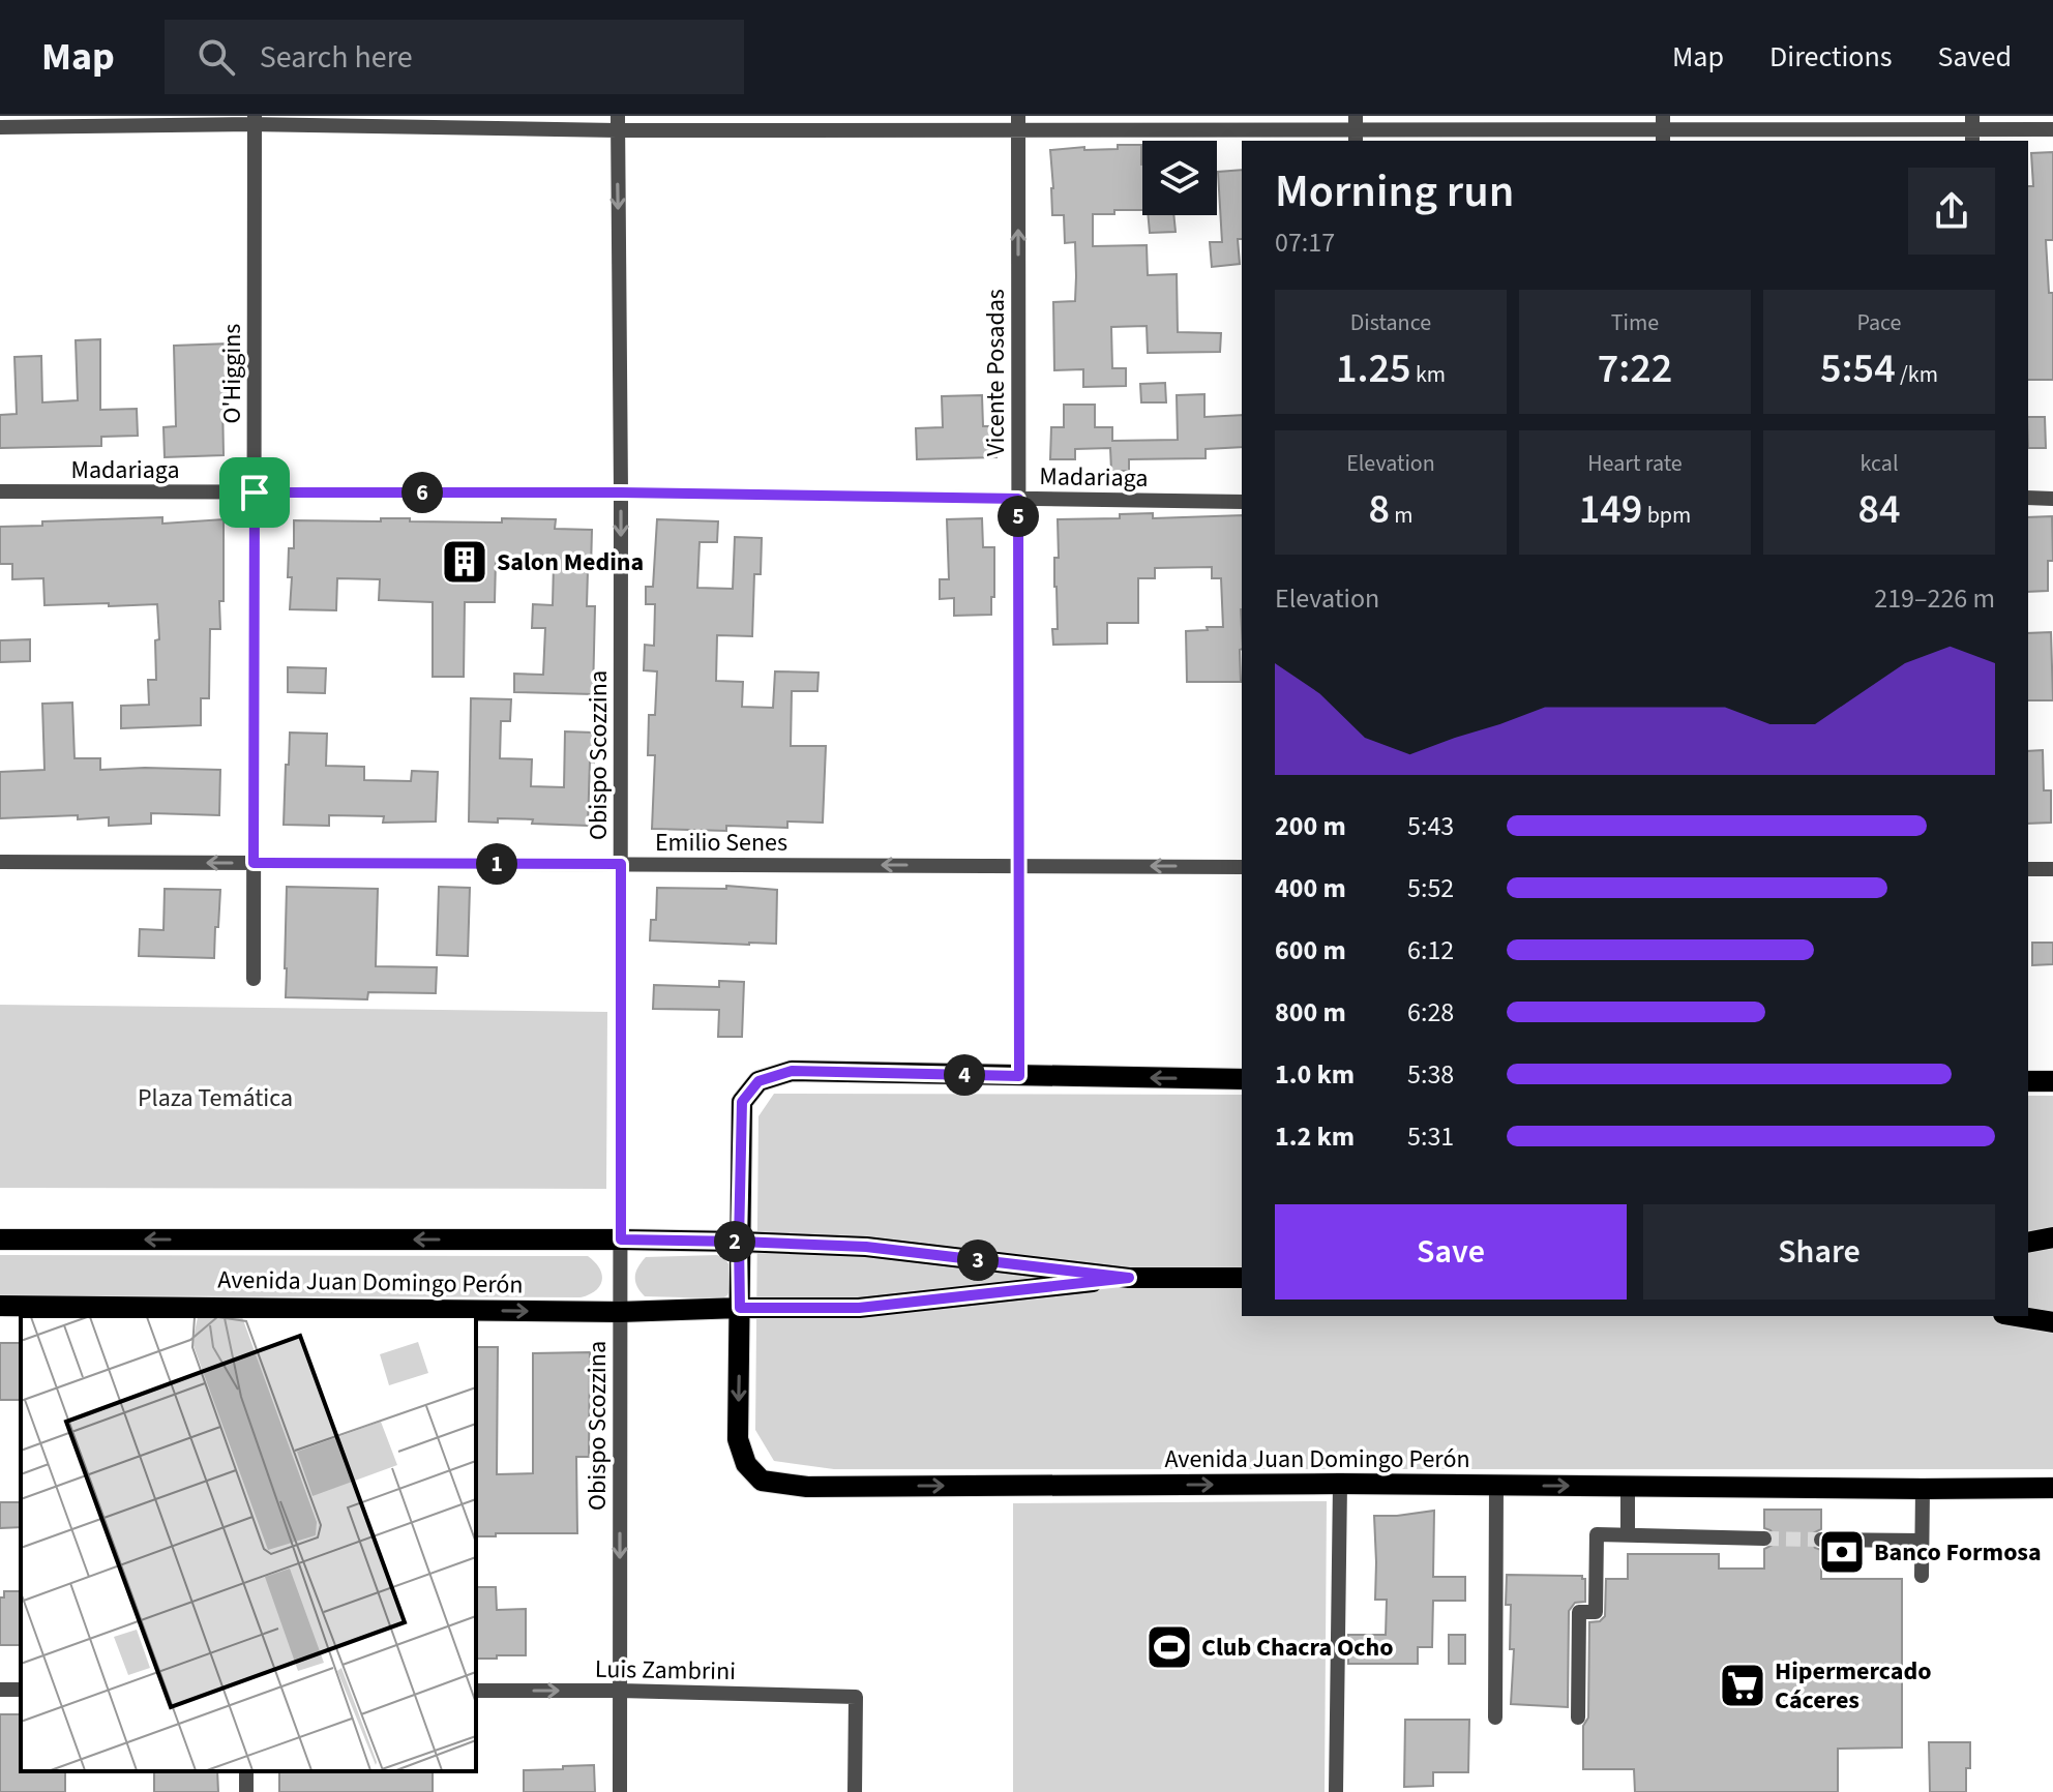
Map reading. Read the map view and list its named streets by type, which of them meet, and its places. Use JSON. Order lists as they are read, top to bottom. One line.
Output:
{"streets":{"main road":["Avenida Juan Domingo Perón"],"street":["Vicente Posadas","O'Higgins","Madariaga","Obispo Scozzina","Emilio Senes","Luis Zambrini"]},"crossings":[["Vicente Posadas","Madariaga"],["Vicente Posadas","Emilio Senes"],["O'Higgins","Madariaga"],["O'Higgins","Emilio Senes"],["Madariaga","Obispo Scozzina"],["Obispo Scozzina","Emilio Senes"],["Obispo Scozzina","Avenida Juan Domingo Perón"],["Obispo Scozzina","Luis Zambrini"]],"one_way":["Vicente Posadas","Obispo Scozzina","Emilio Senes"],"parks":["Plaza Temática"],"places":{"building":["Salon Medina"],"bank":["Banco Formosa"],"sports":["Club Chacra Ocho"],"supermarket":["Hipermercado Cáceres"]},"page":{"header":"Map","search":"Search here","nav":["Map","Directions","Saved"],"heading":["Morning run","07:17"],"stats":[["Distance","1.25 km"],["Time","7:22"],["Pace","5:54 /km"],["Elevation","8 m"],["Heart rate","149 bpm"],["kcal","84"]],"pins":["6","5","1","4","2","3"],"chart":["Elevation","219–226 m"],"list":[{"name":"200 m","note":"5:43"},{"name":"400 m","note":"5:52"},{"name":"600 m","note":"6:12"},{"name":"800 m","note":"6:28"},{"name":"1.0 km","note":"5:38"},{"name":"1.2 km","note":"5:31"}],"buttons":["Save","Share"]}}
